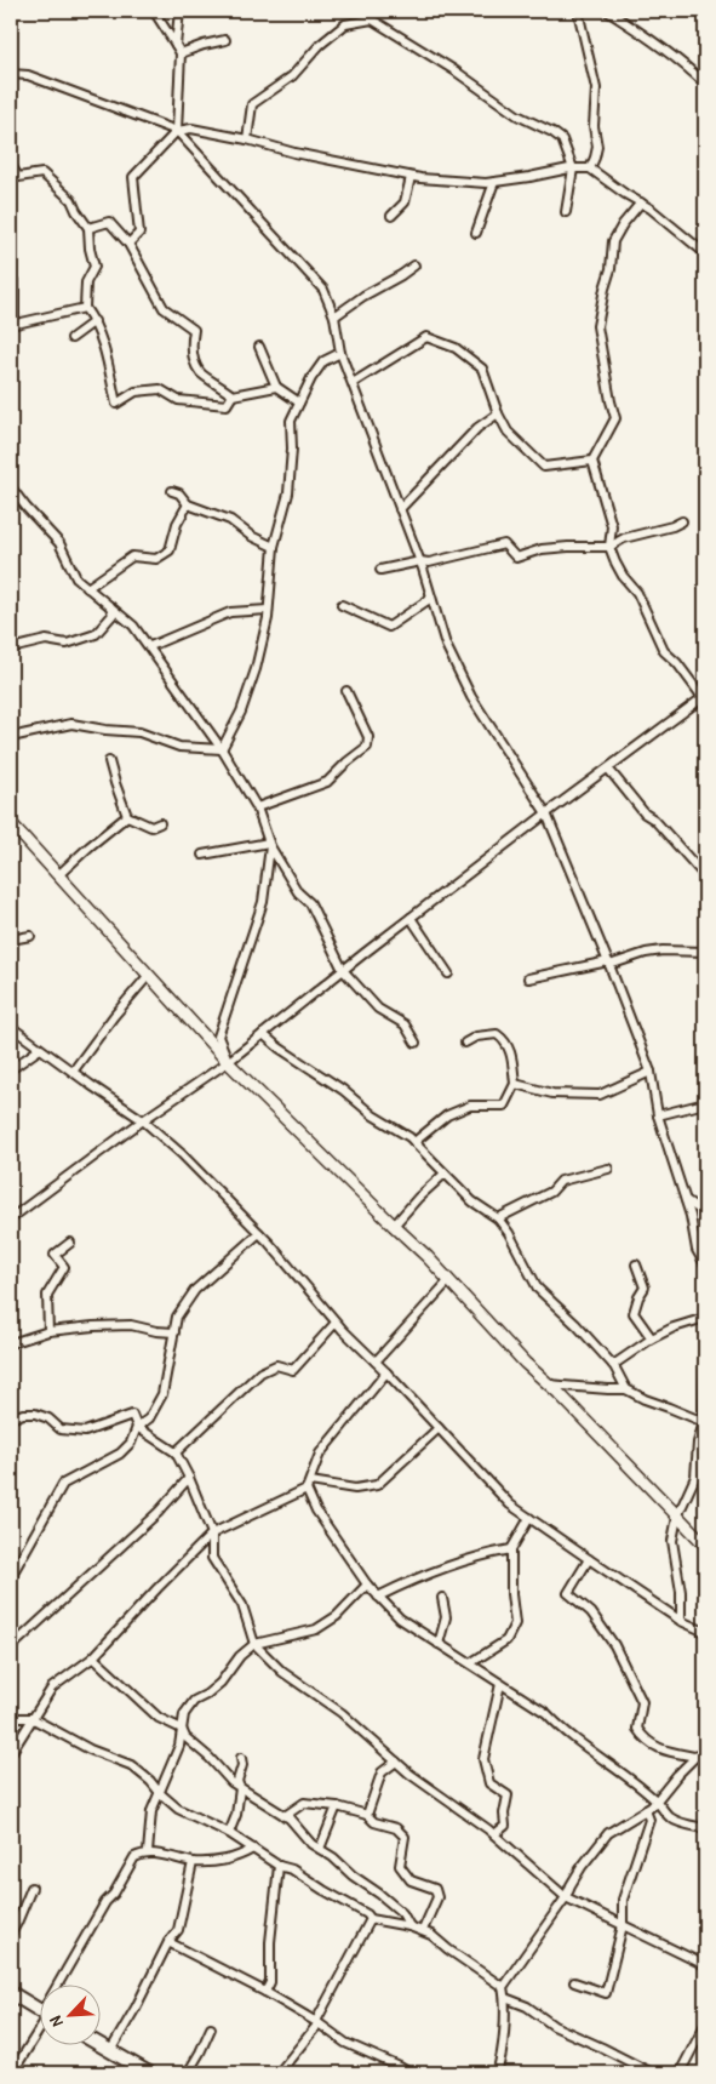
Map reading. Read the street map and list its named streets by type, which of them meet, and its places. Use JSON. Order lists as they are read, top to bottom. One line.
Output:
{"north":"bottom left"}
